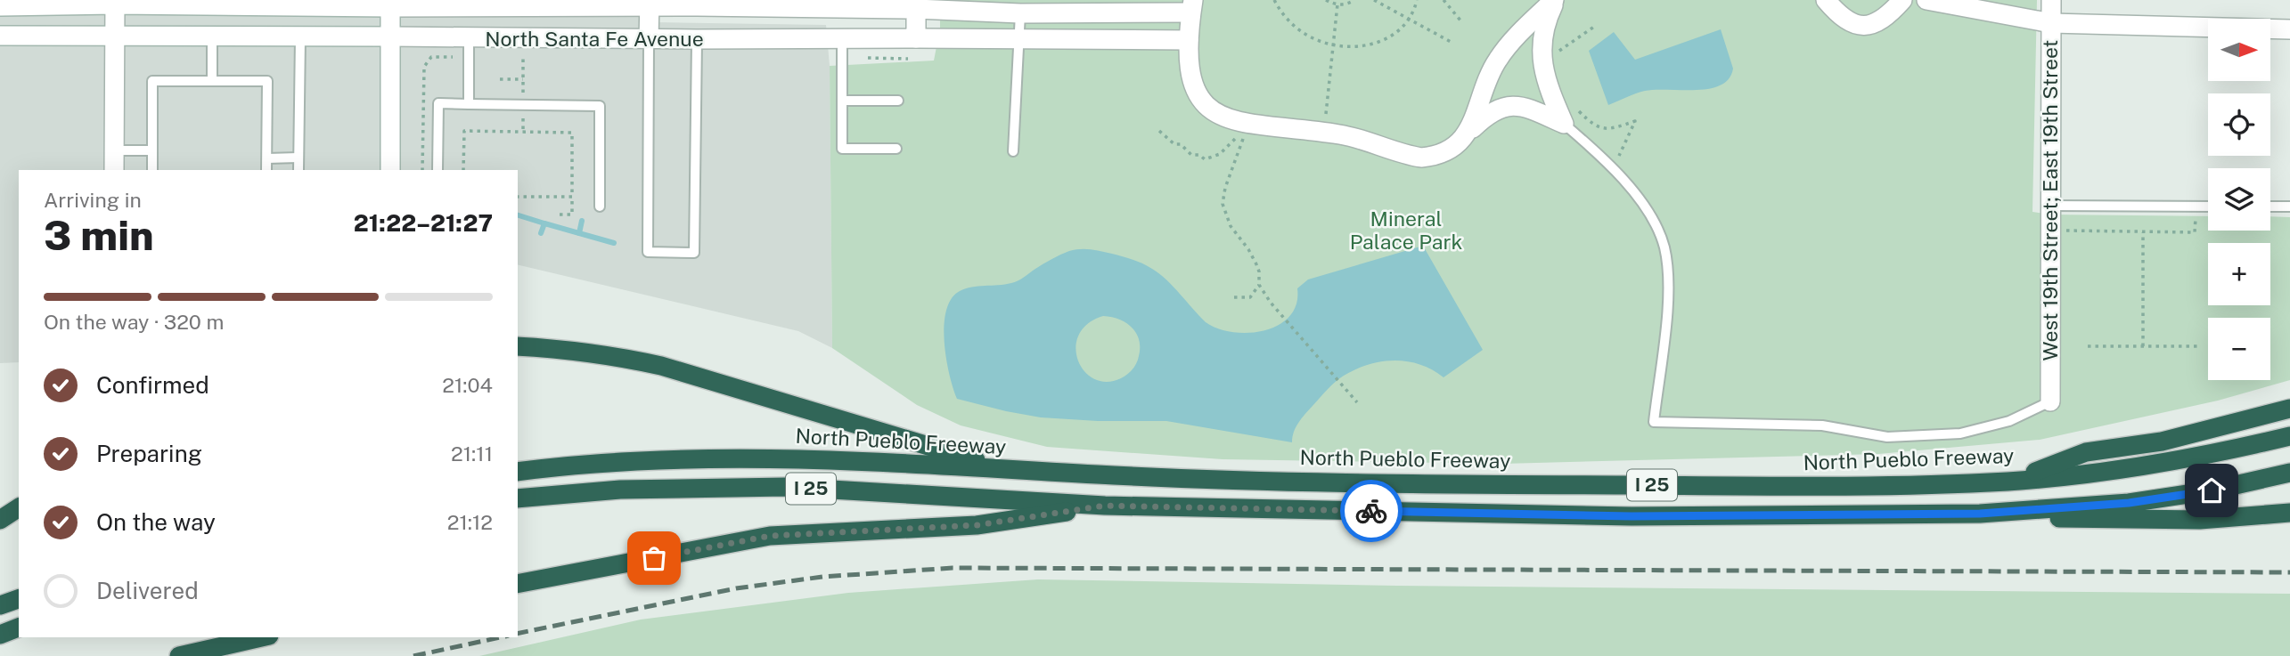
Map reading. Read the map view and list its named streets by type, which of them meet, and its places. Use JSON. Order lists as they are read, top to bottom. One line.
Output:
{"streets":{"highway":["North Pueblo Freeway","I 25"],"street":["North Santa Fe Avenue","West 19th Street; East 19th Street"]},"parks":["Mineral Palace Park"],"north":"right","page":{"map_buttons":["+","−"],"heading":["3 min","Arriving in","21:22–21:27"],"bar":"On the way · 320 m","list":[["Confirmed","21:04"],["Preparing","21:11"],["On the way","21:12"],"Delivered"]}}
